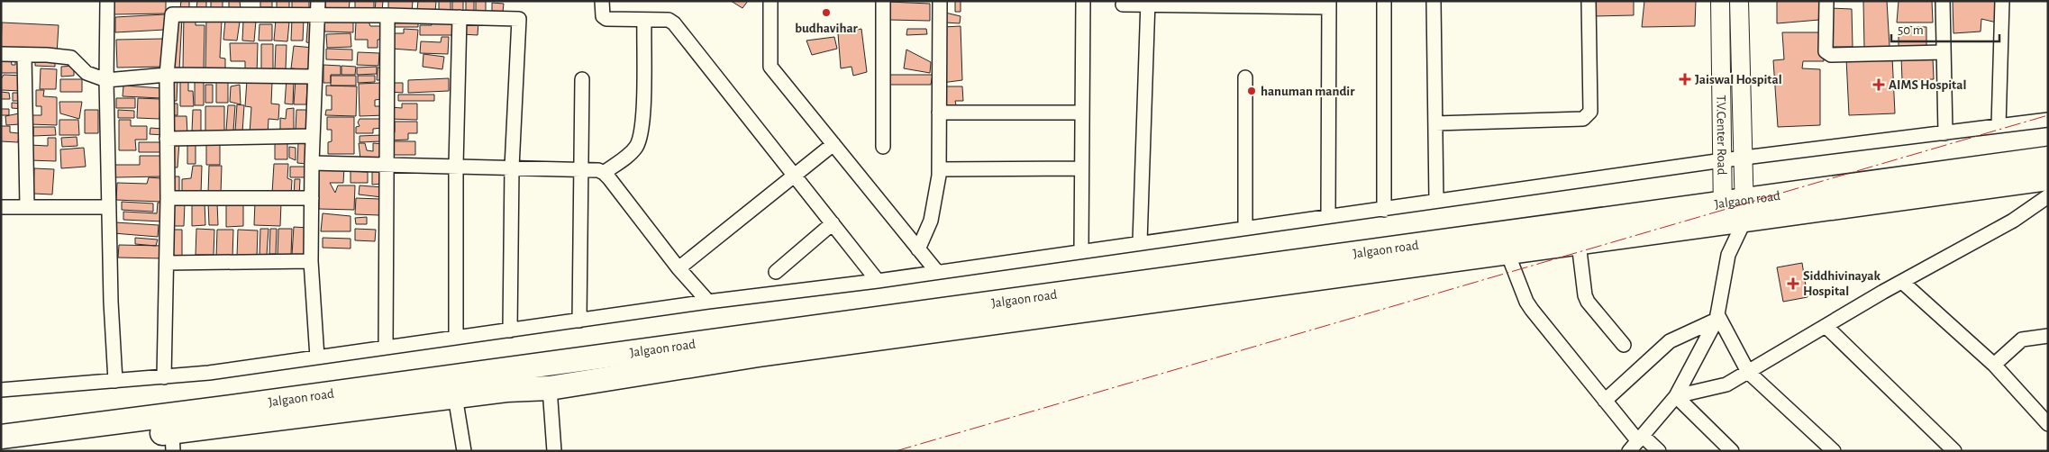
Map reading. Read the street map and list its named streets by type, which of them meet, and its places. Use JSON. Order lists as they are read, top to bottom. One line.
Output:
{"streets":{"highway":["Jalgaon road"],"street":["T.V.Center Road"]},"crossings":[["T.V.Center Road","Jalgaon road"]],"places":{"other":["budhavihar","hanuman mandir"],"health":["Jaiswal Hospital","AIMS Hospital","Siddhivinayak Hospital"]},"scale_bar":"50 m"}
